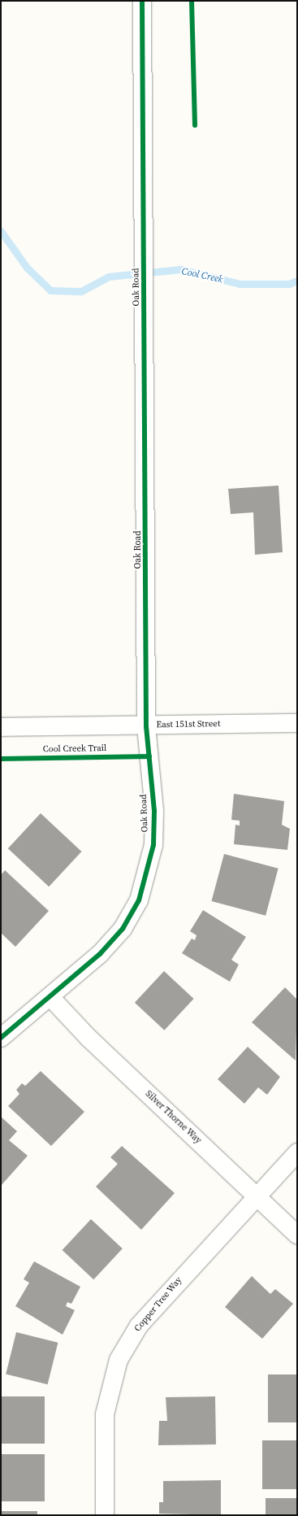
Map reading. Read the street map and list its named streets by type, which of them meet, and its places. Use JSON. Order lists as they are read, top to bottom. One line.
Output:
{"streets":{"street":["Oak Road","East 151st Street","Silver Thorne Way","Copper Tree Way"],"cycle path":["Cool Creek Trail"]},"crossings":[["Oak Road","East 151st Street"],["Oak Road","Silver Thorne Way"],["Silver Thorne Way","Copper Tree Way"]],"water":["Cool Creek"]}
